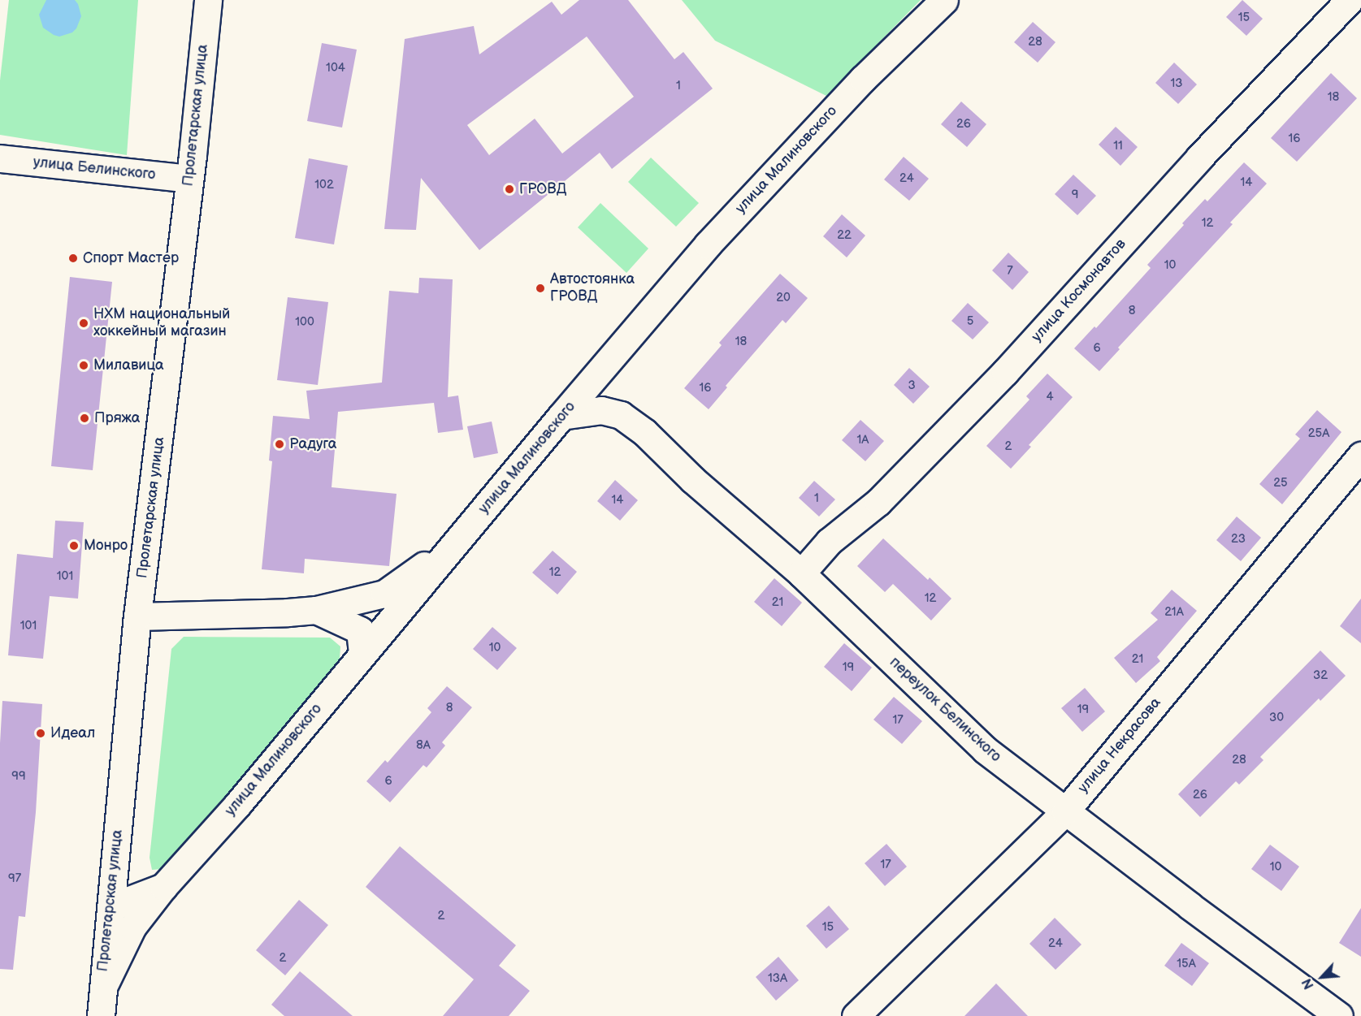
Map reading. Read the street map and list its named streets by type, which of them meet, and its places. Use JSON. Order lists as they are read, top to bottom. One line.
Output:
{"streets":{"street":["Пролетарская улица","улица Малиновского","улица Белинского","улица Космонавтов","переулок Белинского","улица Некрасова"]},"crossings":[["Пролетарская улица","улица Малиновского"],["Пролетарская улица","улица Белинского"],["улица Малиновского","переулок Белинского"],["улица Космонавтов","переулок Белинского"],["переулок Белинского","улица Некрасова"]],"places":["ГРОВД","Спорт Мастер","Автостоянка ГРОВД","НХМ национальный хоккейный магазин","Милавица","Пряжа","Радуга","Монро","Идеал"],"house_numbers":["15","28","104","13","1","18","26","16","11","24","14","102","9","12","22","10","7","20","8","5","100","18","6","3","16","4","25А","1А","2","25","1","14","23","12","101","12","21","21А","101","10","21","19","32","8","19","30","17","8А","28","99","6","26","17","10","97","2","15","24","2","15А","13А"],"north":"bottom left"}
